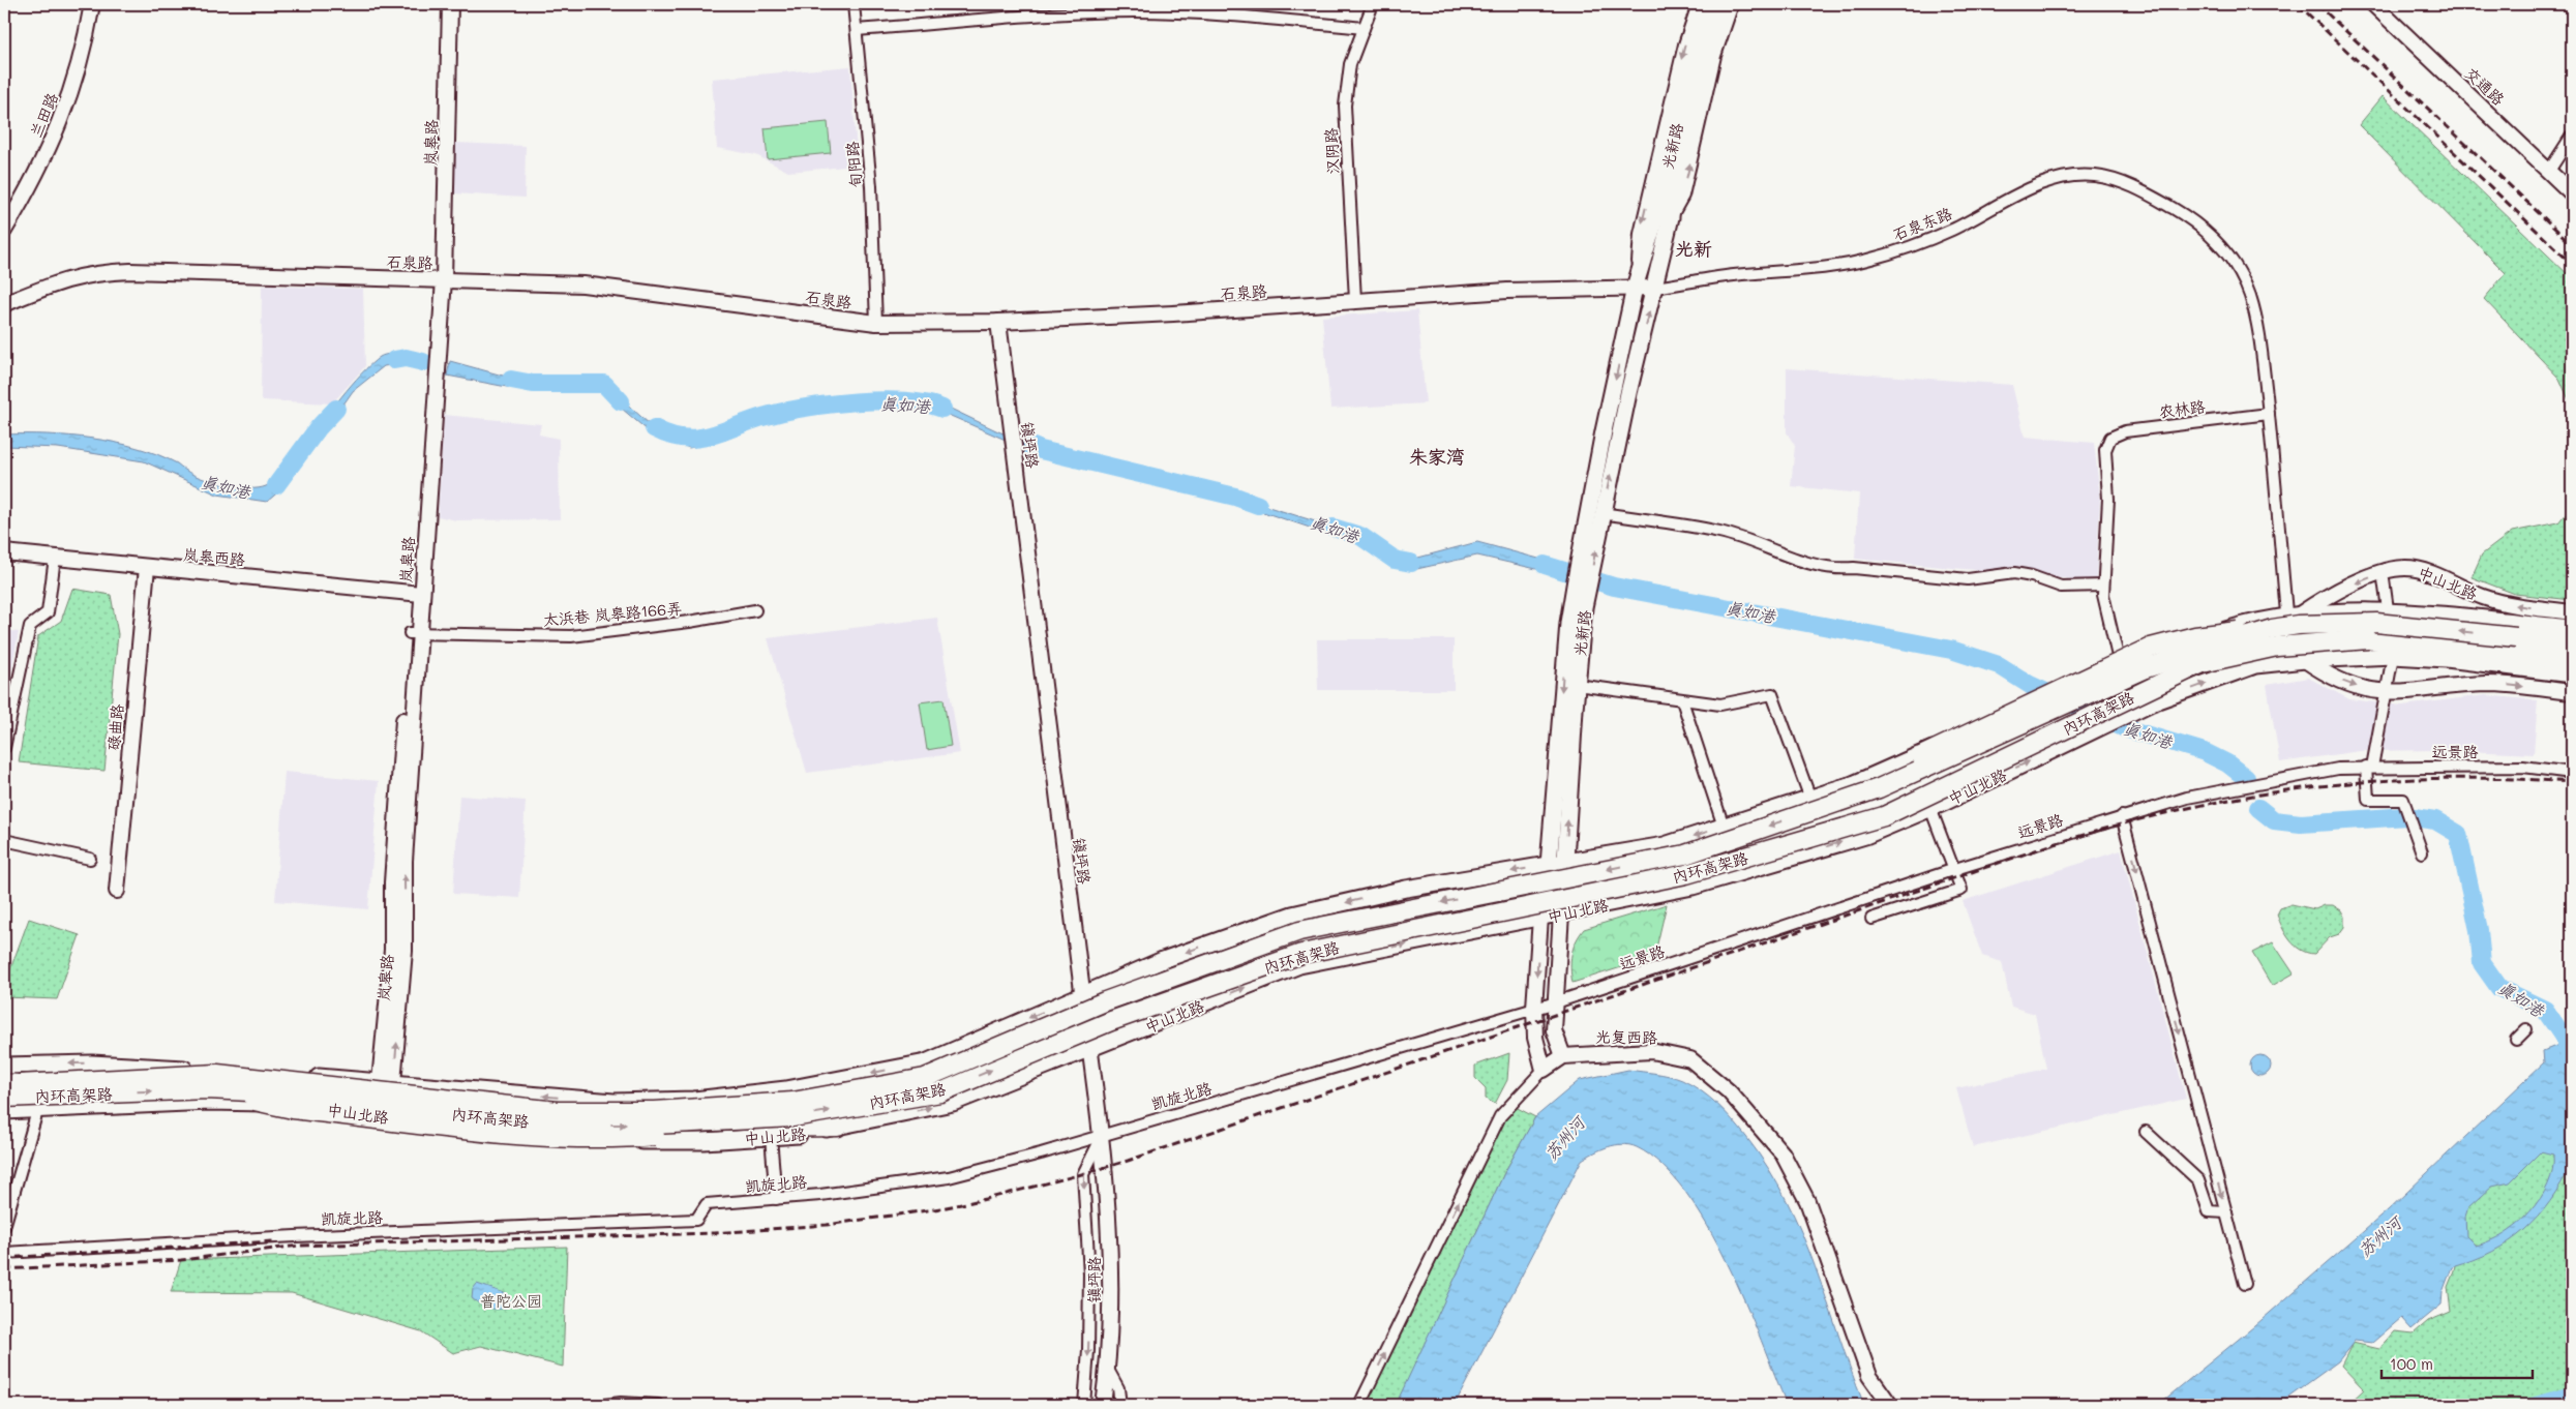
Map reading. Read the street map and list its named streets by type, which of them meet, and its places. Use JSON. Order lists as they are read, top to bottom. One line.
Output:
{"streets":{"highway":["内环高架路"],"main road":["交通路","兰田路","岚皋路","光新路","石泉路","镇坪路","岚皋西路","中山北路","碌曲路","光复西路"],"street":["汉阴路","旬阳路","石泉东路","农林路","太浜巷 岚皋路166弄","远景路","凯旋北路"]},"crossings":[["岚皋路","石泉路"],["岚皋路","岚皋西路"],["岚皋路","中山北路"],["岚皋路","太浜巷 岚皋路166弄"],["光新路","石泉东路"],["光新路","石泉路"],["光新路","中山北路"],["光新路","远景路"],["光新路","光复西路"],["光新路","凯旋北路"],["汉阴路","石泉路"],["旬阳路","石泉路"],["石泉东路","石泉路"],["石泉东路","农林路"],["石泉路","镇坪路"],["农林路","中山北路"],["镇坪路","中山北路"],["镇坪路","凯旋北路"],["岚皋西路","碌曲路"],["中山北路","内环高架路"],["远景路","凯旋北路"]],"districts":["光新","朱家湾"],"water":["真如港","苏州河"],"parks":["普陀公园"],"scale_bar":"100 m"}
